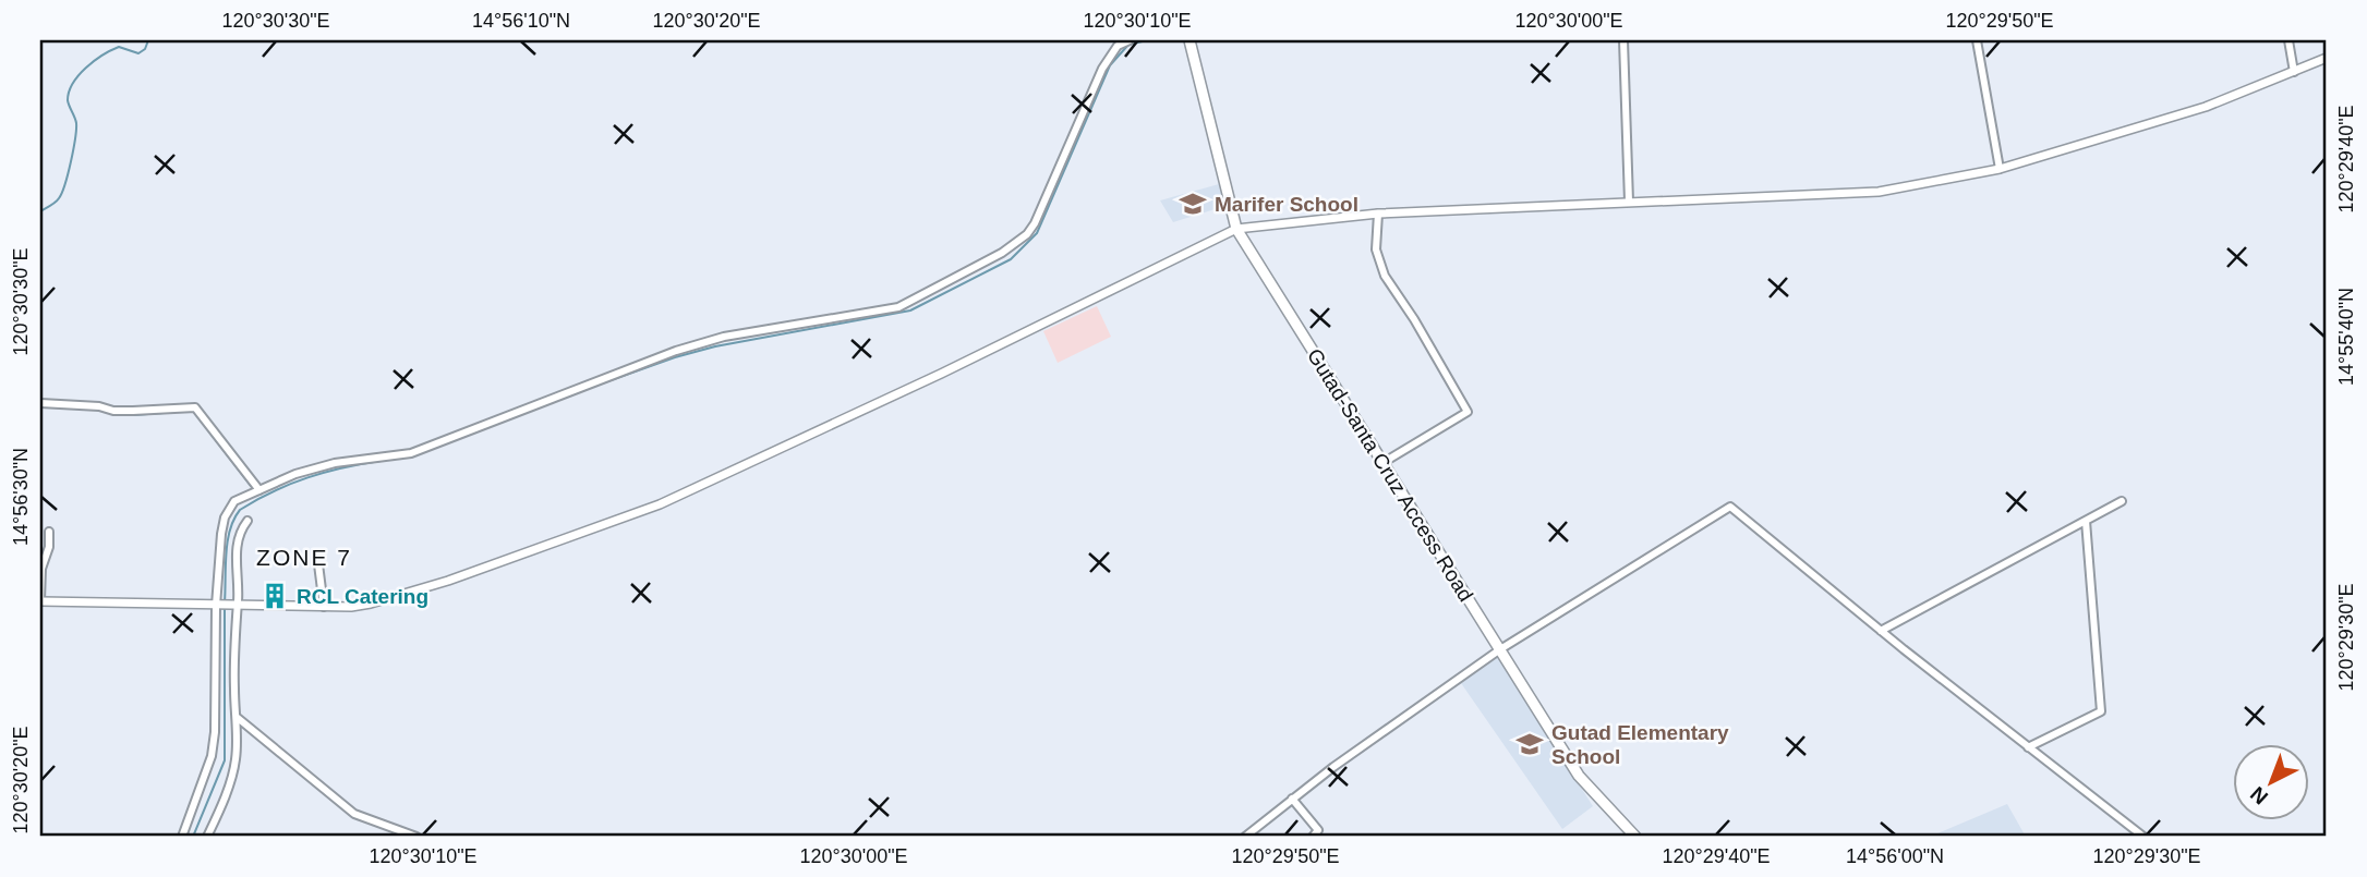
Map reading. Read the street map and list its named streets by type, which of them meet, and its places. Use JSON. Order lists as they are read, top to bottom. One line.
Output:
{"streets":{"main road":["Gutad-Santa Cruz Access Road"]},"districts":["ZONE 7"],"places":{"school or university":["Marifer School","Gutad Elementary School"],"building":["RCL Catering"]},"north":"bottom left","coordinates":["120°30'30\"E","14°56'10\"N","120°30'20\"E","120°30'10\"E","120°30'00\"E","120°29'50\"E","120°29'40\"E","14°55'40\"N","14°56'30\"N","120°29'30\"E","14°56'00\"N"]}
